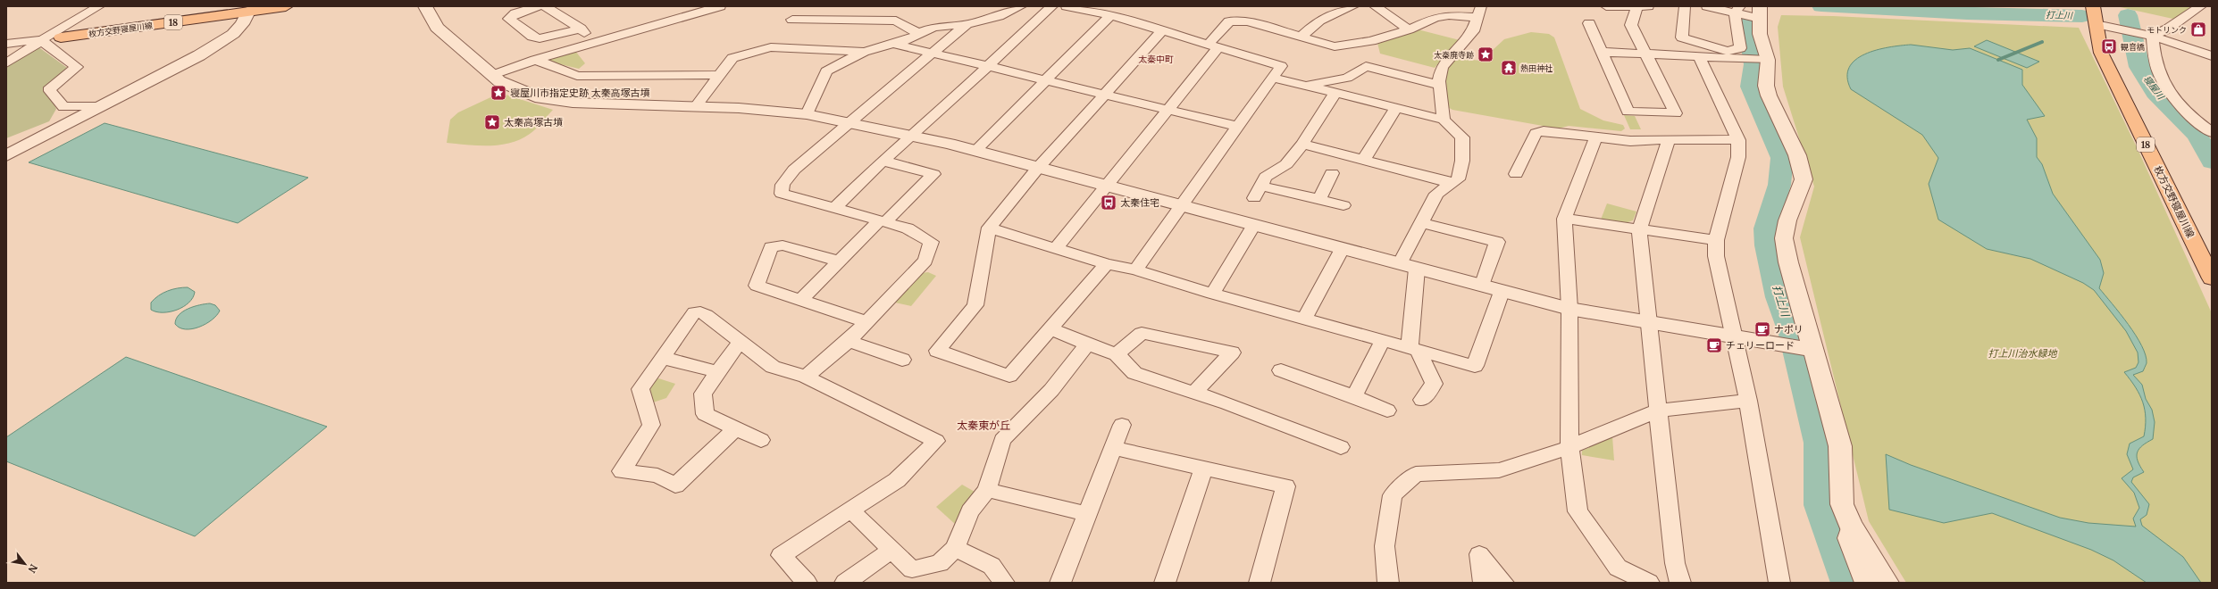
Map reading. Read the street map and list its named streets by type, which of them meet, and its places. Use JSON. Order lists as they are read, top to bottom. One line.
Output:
{"streets":{"main road":["18","枚方交野寝屋川線"]},"districts":["太秦中町","太秦東が丘"],"water":["打上川","寝屋川"],"parks":["打上川治水緑地"],"places":{"shop":["モトリンク"],"bus stop":["観音橋","太秦住宅"],"place":["太秦廃寺跡","寝屋川市指定史跡 太秦高塚古墳","太秦高塚古墳"],"temple":["熱田神社"],"cafe":["ナポリ","チェリーロード"]},"north":"bottom right"}
